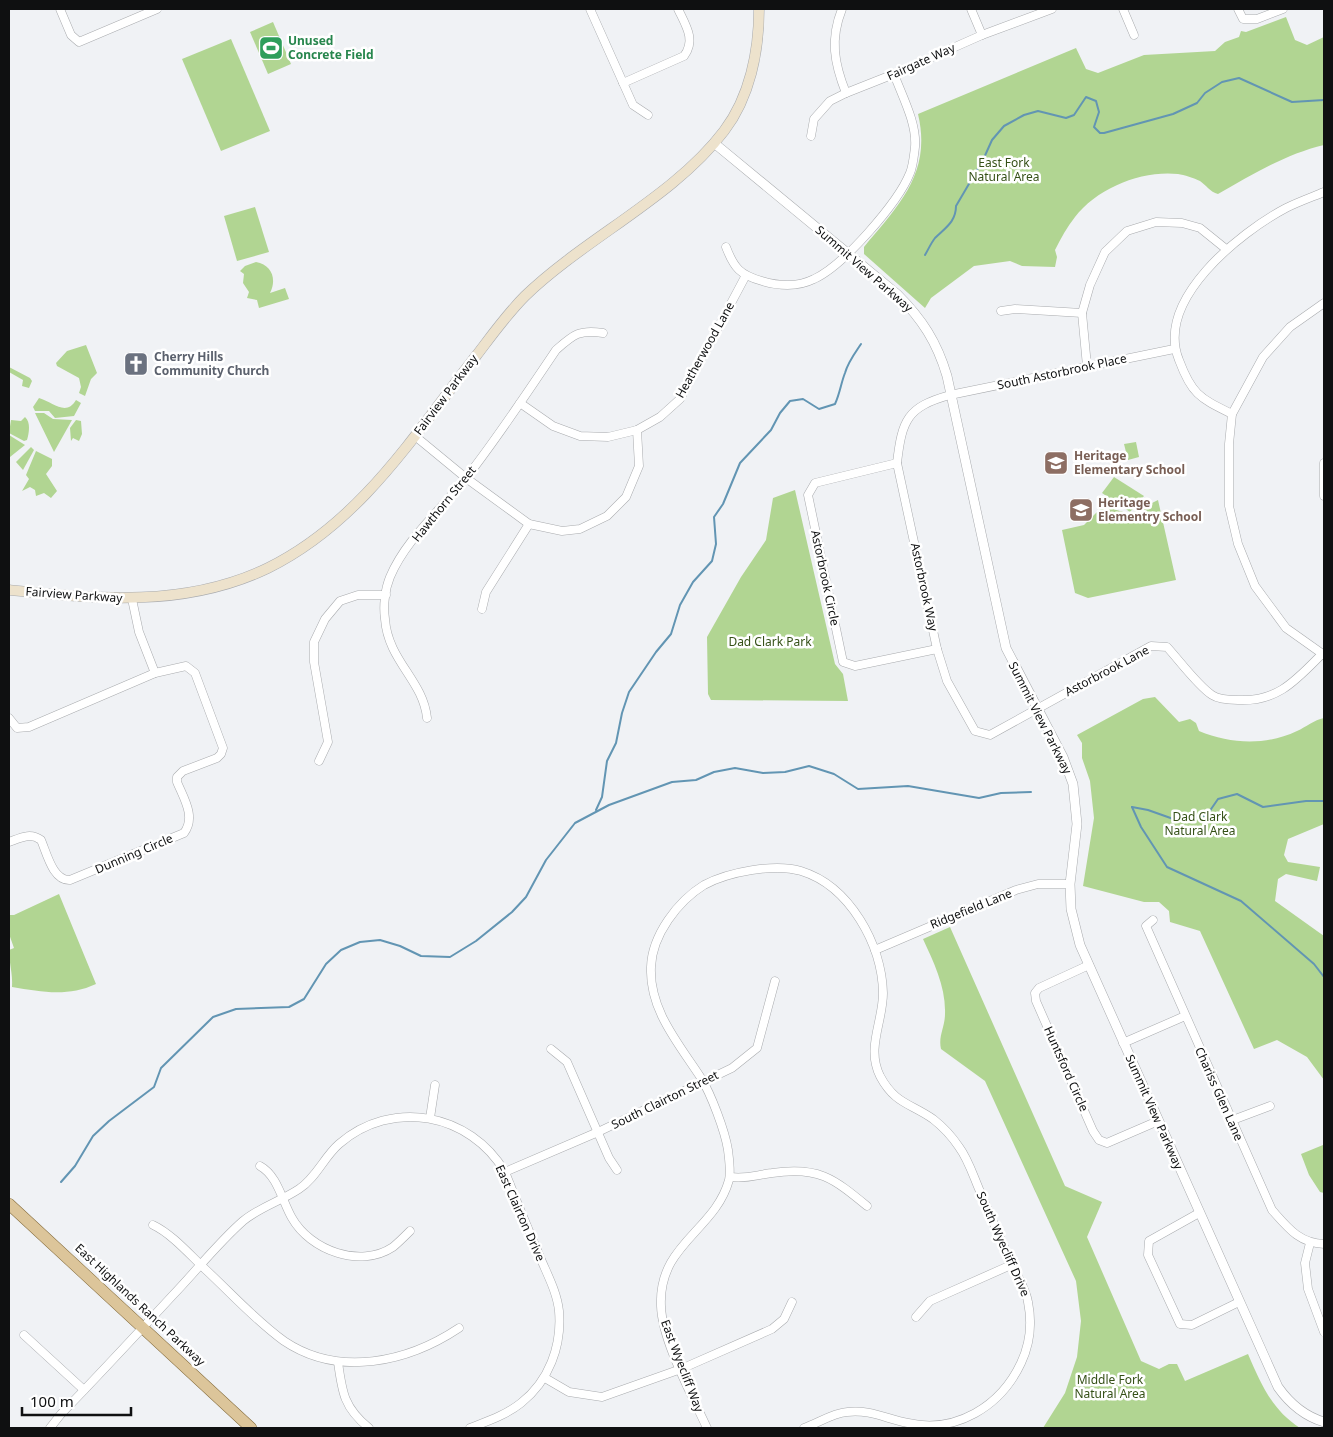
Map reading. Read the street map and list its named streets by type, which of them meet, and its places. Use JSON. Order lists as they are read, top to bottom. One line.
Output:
{"streets":{"main road":["Fairview Parkway","East Highlands Ranch Parkway"],"street":["Fairgate Way","Summit View Parkway","Heatherwood Lane","South Astorbrook Place","Hawthorn Street","Astorbrook Circle","Astorbrook Way","Astorbrook Lane","Dunning Circle","Ridgefield Lane","Huntsford Circle","Chariss Glen Lane","South Clairton Street","East Clairton Drive","South Wyecliff Drive","East Wyecliff Way"]},"crossings":[["Summit View Parkway","South Astorbrook Place"],["Summit View Parkway","Fairview Parkway"],["Summit View Parkway","Astorbrook Way"],["Summit View Parkway","Astorbrook Lane"],["Summit View Parkway","Ridgefield Lane"],["Summit View Parkway","Huntsford Circle"],["Heatherwood Lane","Hawthorn Street"],["South Astorbrook Place","Astorbrook Way"],["Astorbrook Circle","Astorbrook Way"],["Astorbrook Way","Astorbrook Lane"],["Ridgefield Lane","South Wyecliff Drive"],["Ridgefield Lane","East Wyecliff Way"],["South Clairton Street","East Clairton Drive"],["South Clairton Street","East Wyecliff Way"],["East Clairton Drive","East Highlands Ranch Parkway"],["South Wyecliff Drive","East Wyecliff Way"]],"parks":["East Fork Natural Area","Dad Clark Park","Dad Clark Natural Area","Middle Fork Natural Area"],"places":{"sports":["Unused Concrete Field"],"church":["Cherry Hills Community Church"],"school or university":["Heritage Elementary School","Heritage Elementry School"]},"scale_bar":"100 m"}
